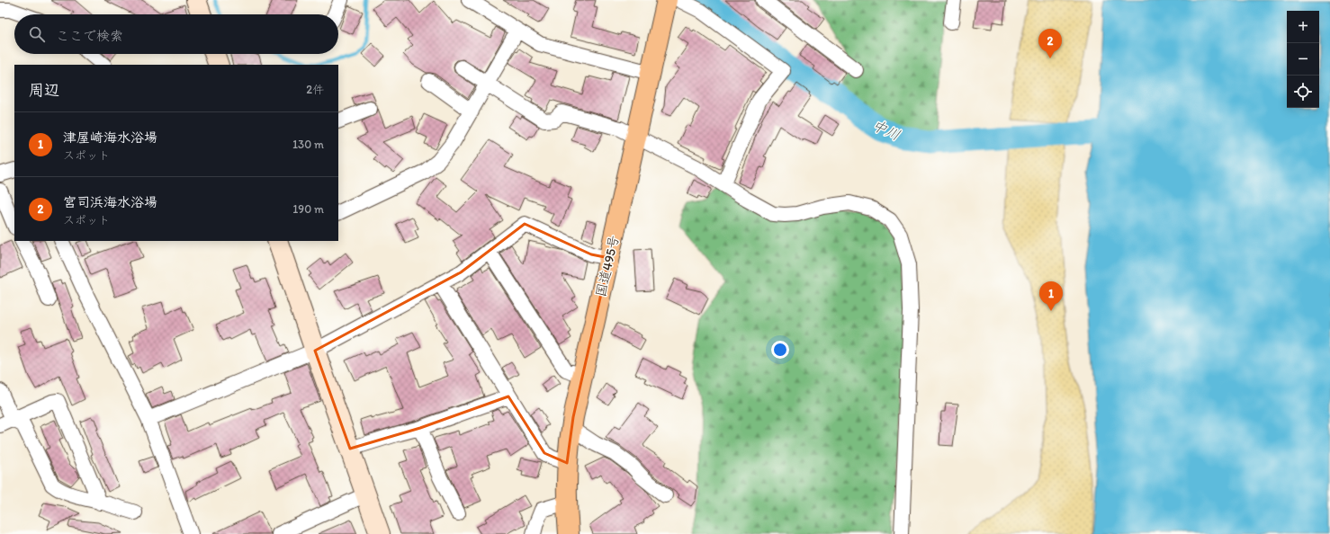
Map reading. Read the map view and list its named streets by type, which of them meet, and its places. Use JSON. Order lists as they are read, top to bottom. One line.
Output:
{"streets":{"highway":["国道495号"]},"water":["中川"],"page":{"map_buttons":["+","−"],"search":"ここで検索","pins":["2","1"],"heading":["周辺","2件"],"list":[{"mark":"1","name":"津屋崎海水浴場","note":"スポット","value":"130 m"},{"mark":"2","name":"宮司浜海水浴場","note":"スポット","value":"190 m"}]}}
